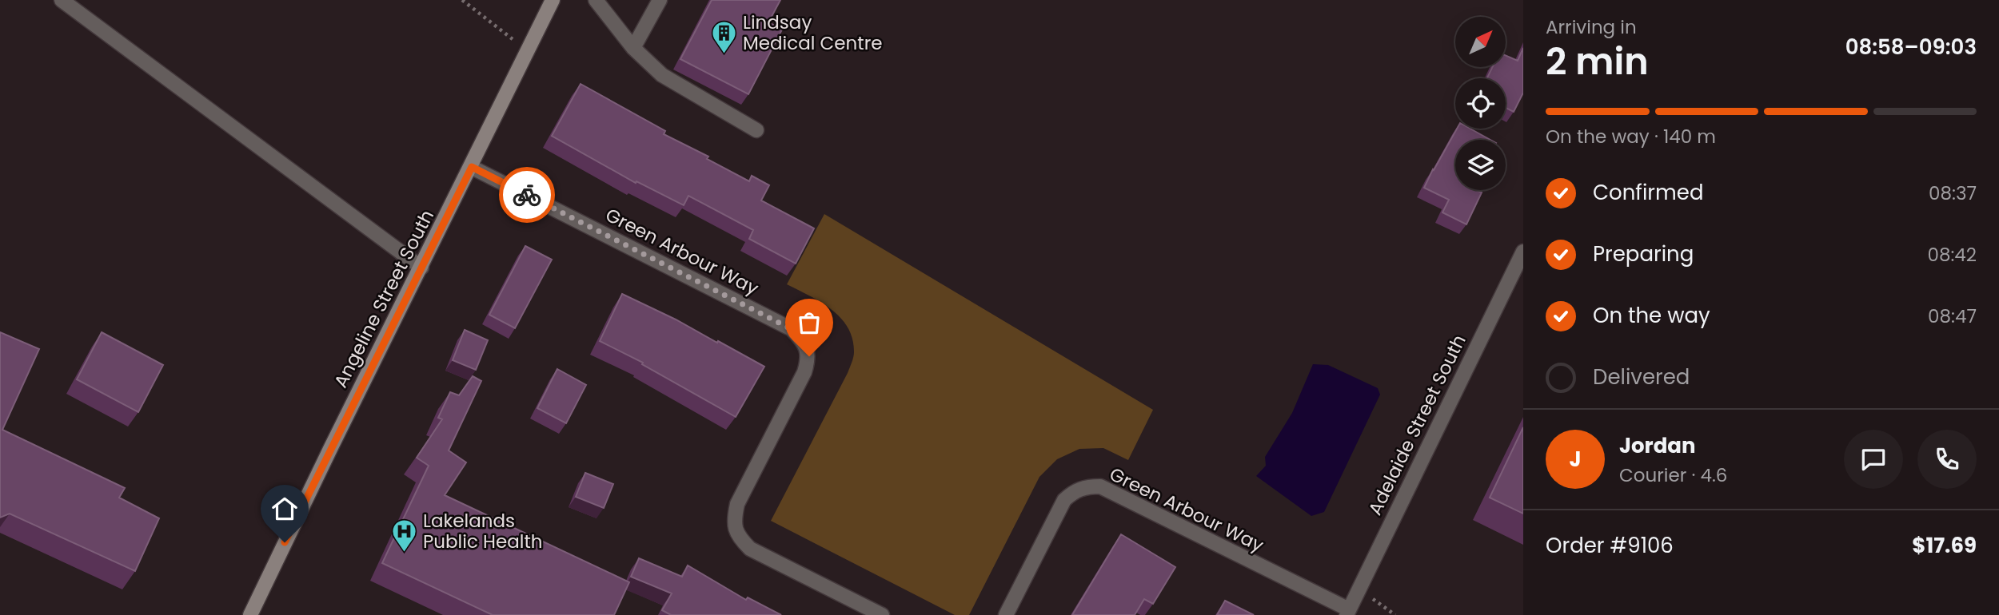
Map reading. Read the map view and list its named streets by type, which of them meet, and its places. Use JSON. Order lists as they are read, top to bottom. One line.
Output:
{"streets":{"main road":["Angeline Street South"],"street":["Green Arbour Way","Adelaide Street South"]},"crossings":[["Green Arbour Way","Angeline Street South"],["Green Arbour Way","Adelaide Street South"]],"places":{"building":["Lindsay Medical Centre"],"hospital":["Lakelands Public Health"]},"north":"top right","page":{"heading":["2 min","Arriving in","08:58–09:03"],"panel":["Jordan","Courier · 4.6","Order #9106","$17.69"],"bar":"On the way · 140 m","list":[["Confirmed","08:37"],["Preparing","08:42"],["On the way","08:47"],"Delivered"],"round":"J"}}
